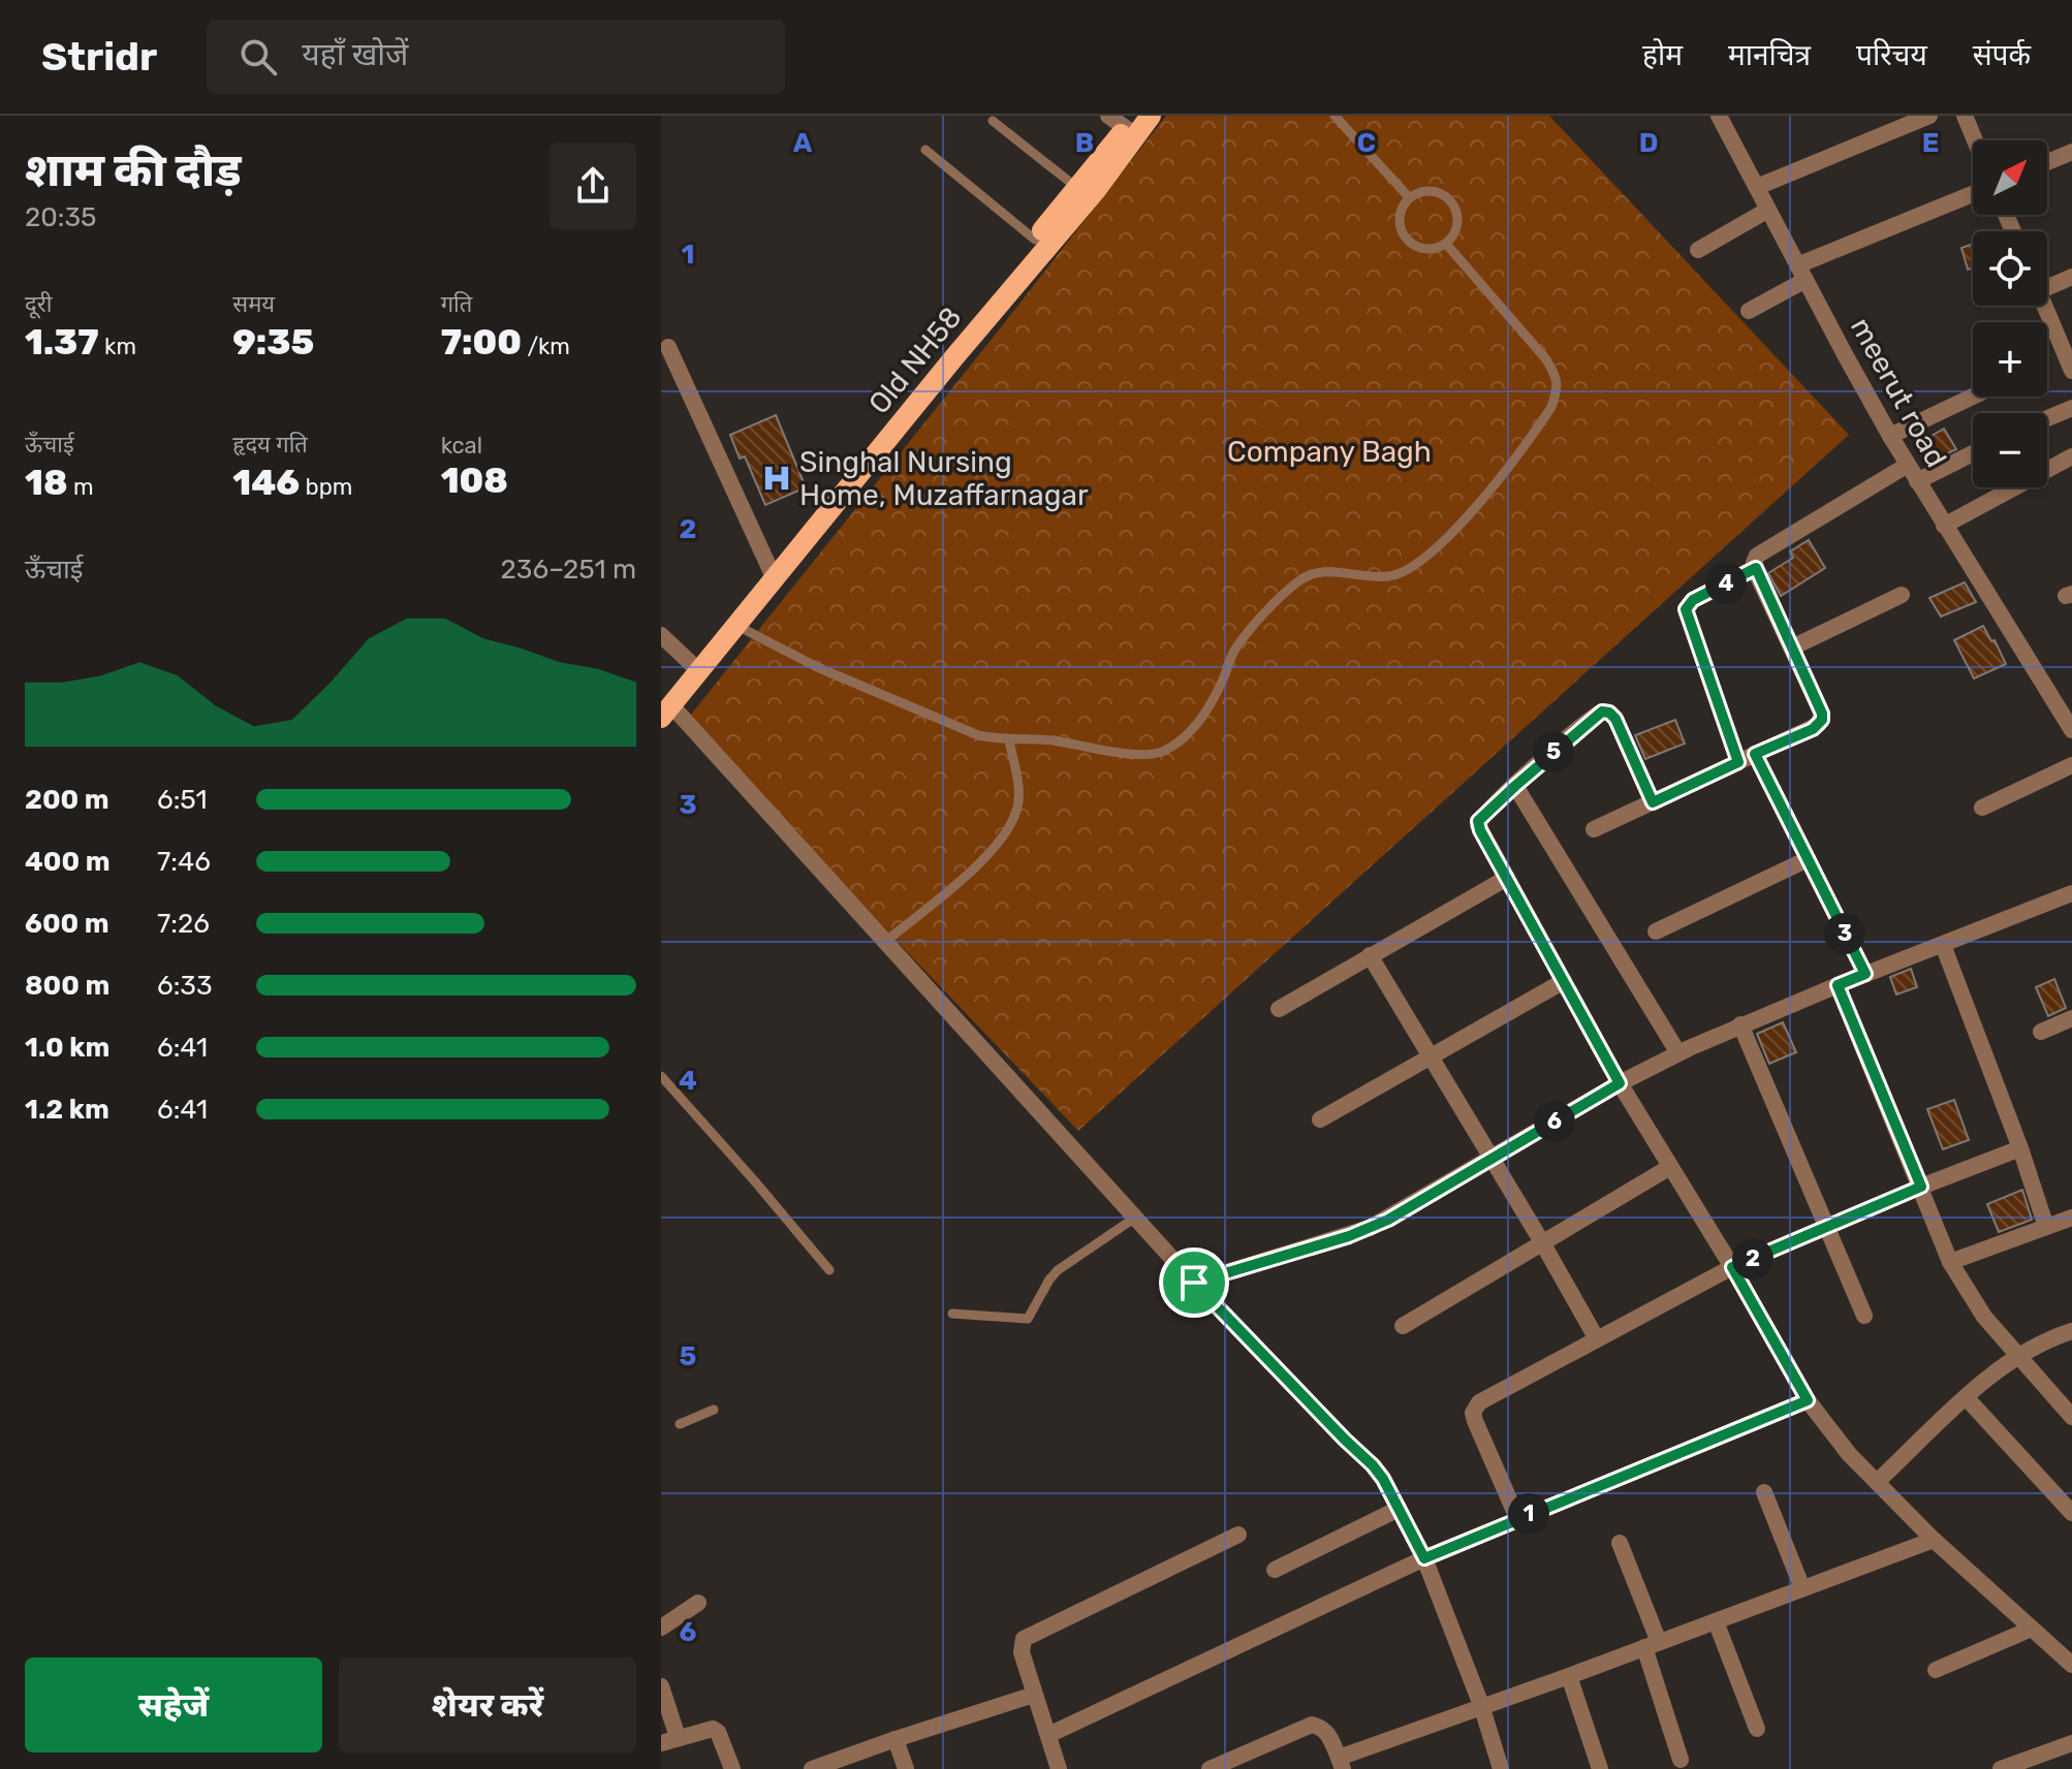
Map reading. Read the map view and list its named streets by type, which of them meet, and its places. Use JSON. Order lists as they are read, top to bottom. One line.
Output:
{"streets":{"main road":["Old NH58"],"street":["meerut road"]},"parks":["Company Bagh"],"places":{"hospital":["Singhal Nursing Home, Muzaffarnagar"]},"north":"top right","page":{"header":"Stridr","search":"यहाँ खोजें","nav":["होम","मानचित्र","परिचय","संपर्क"],"heading":["शाम की दौड़","20:35"],"map_buttons":["+","−"],"stats":[["दूरी","1.37 km"],["समय","9:35"],["गति","7:00 /km"],["ऊँचाई","18 m"],["हृदय गति","146 bpm"],["kcal","108"]],"chart":["ऊँचाई","236–251 m"],"pins":["4","5","3","6","2","1"],"list":[{"name":"200 m","note":"6:51"},{"name":"400 m","note":"7:46"},{"name":"600 m","note":"7:26"},{"name":"800 m","note":"6:33"},{"name":"1.0 km","note":"6:41"},{"name":"1.2 km","note":"6:41"}],"buttons":["सहेजें","शेयर करें"]},"grid":{"columns":["A","B","C","D","E"],"rows":["1","2","3","4","5","6"]}}
